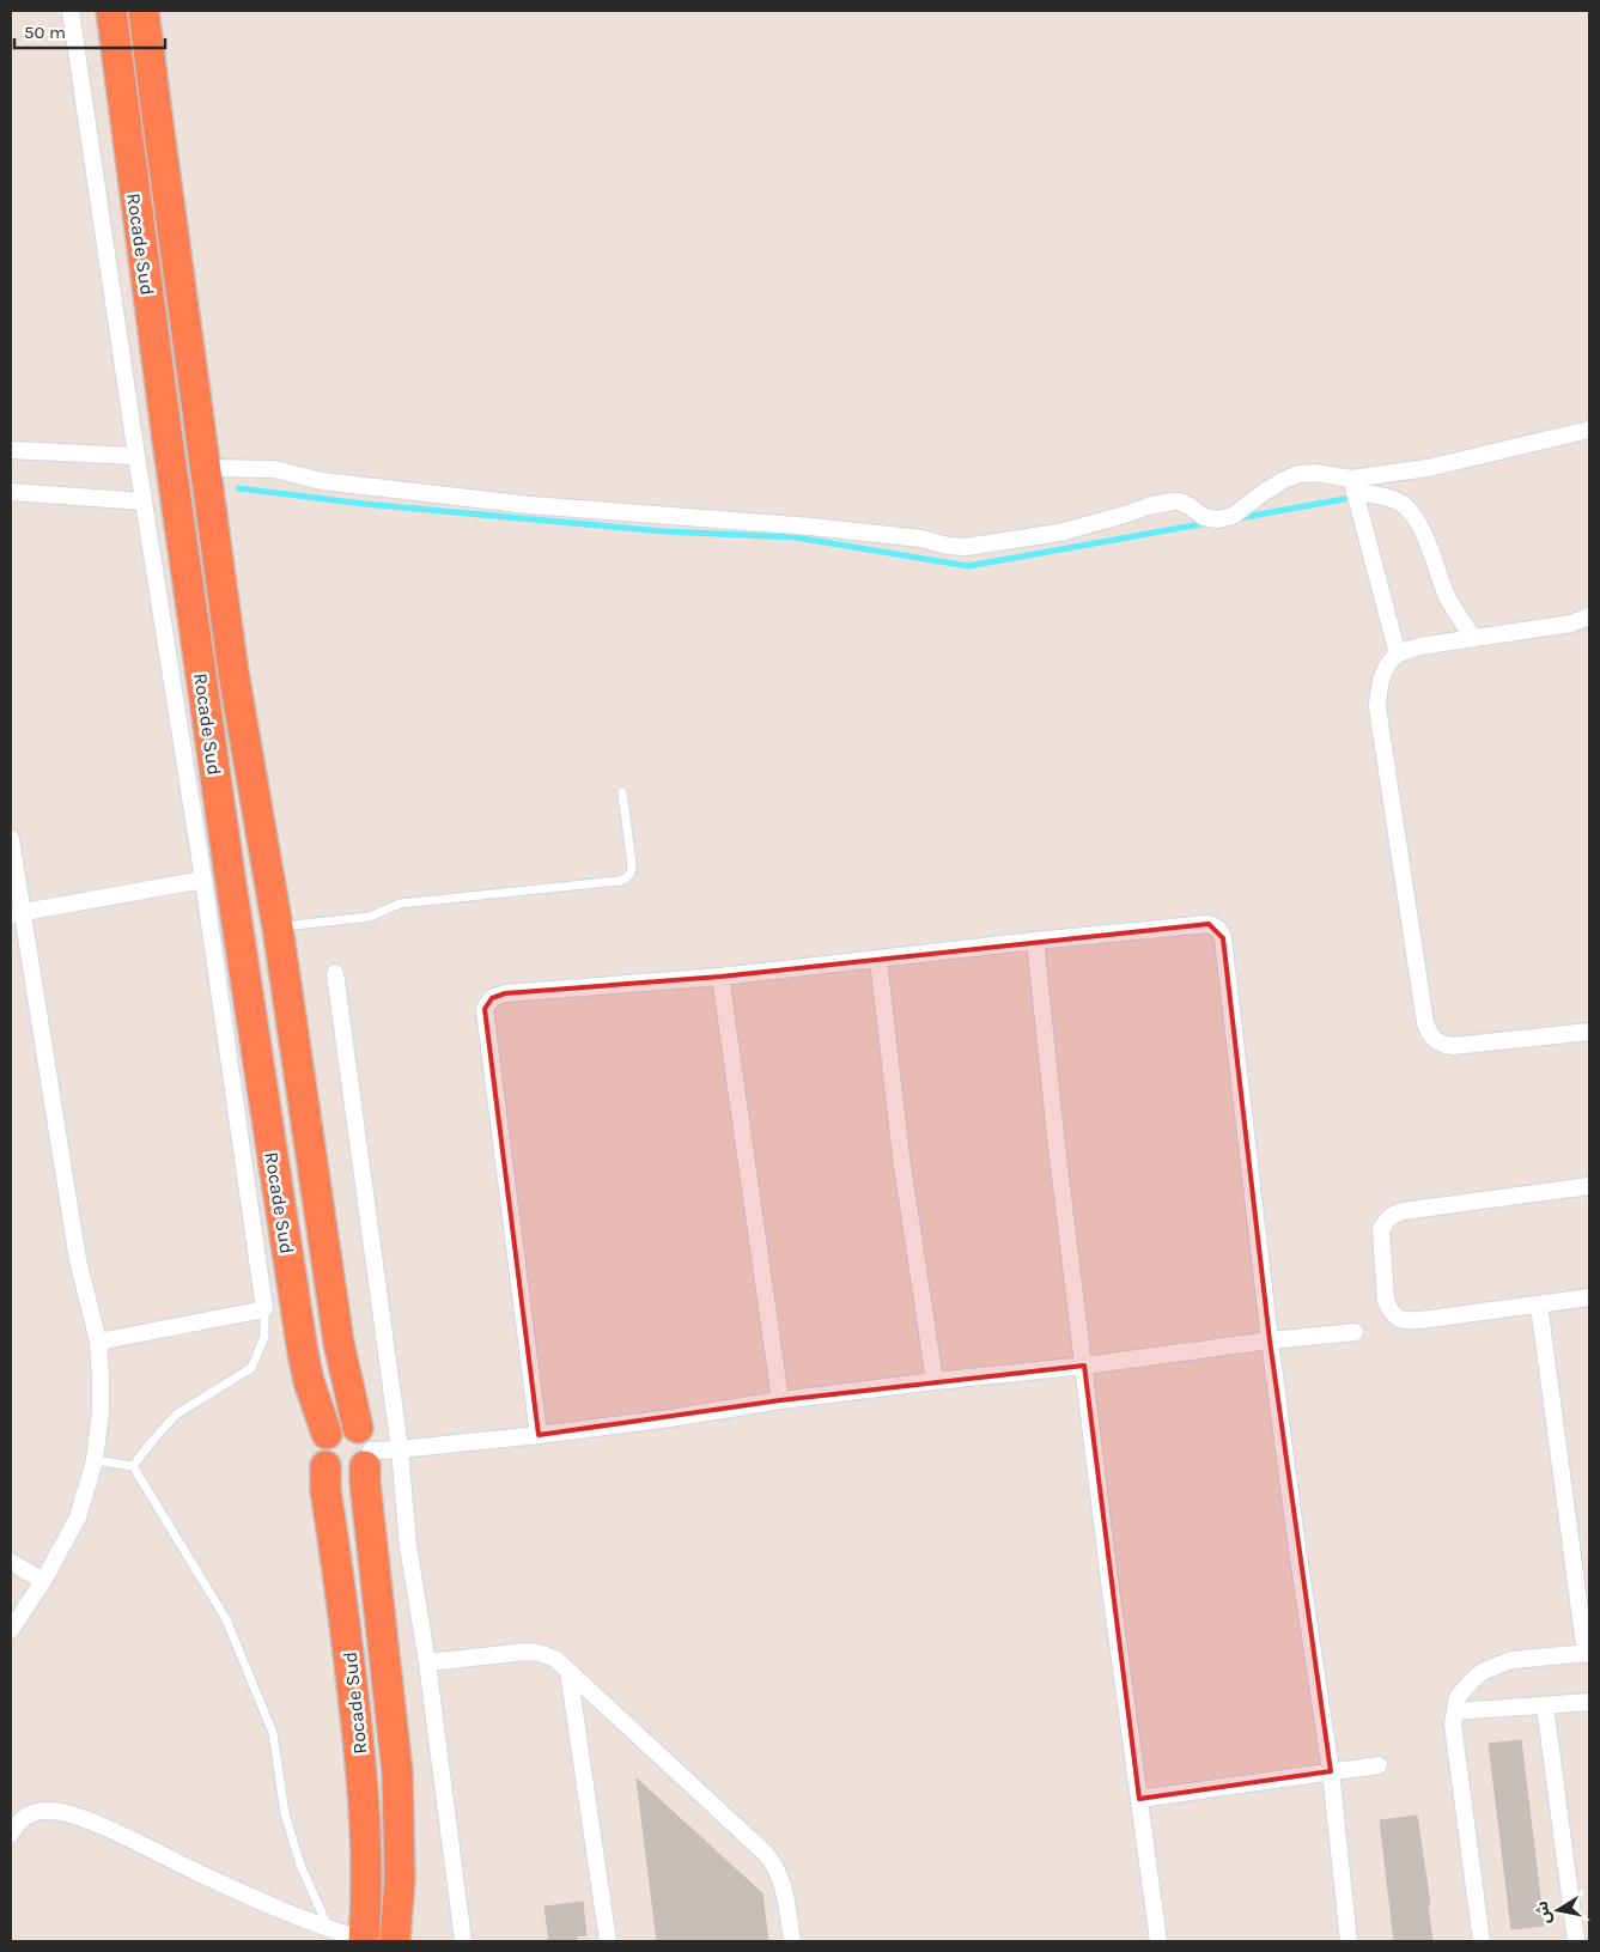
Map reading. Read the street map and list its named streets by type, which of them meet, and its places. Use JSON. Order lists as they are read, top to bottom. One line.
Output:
{"streets":{"highway":["Rocade Sud"]},"scale_bar":"50 m","north":"left"}
